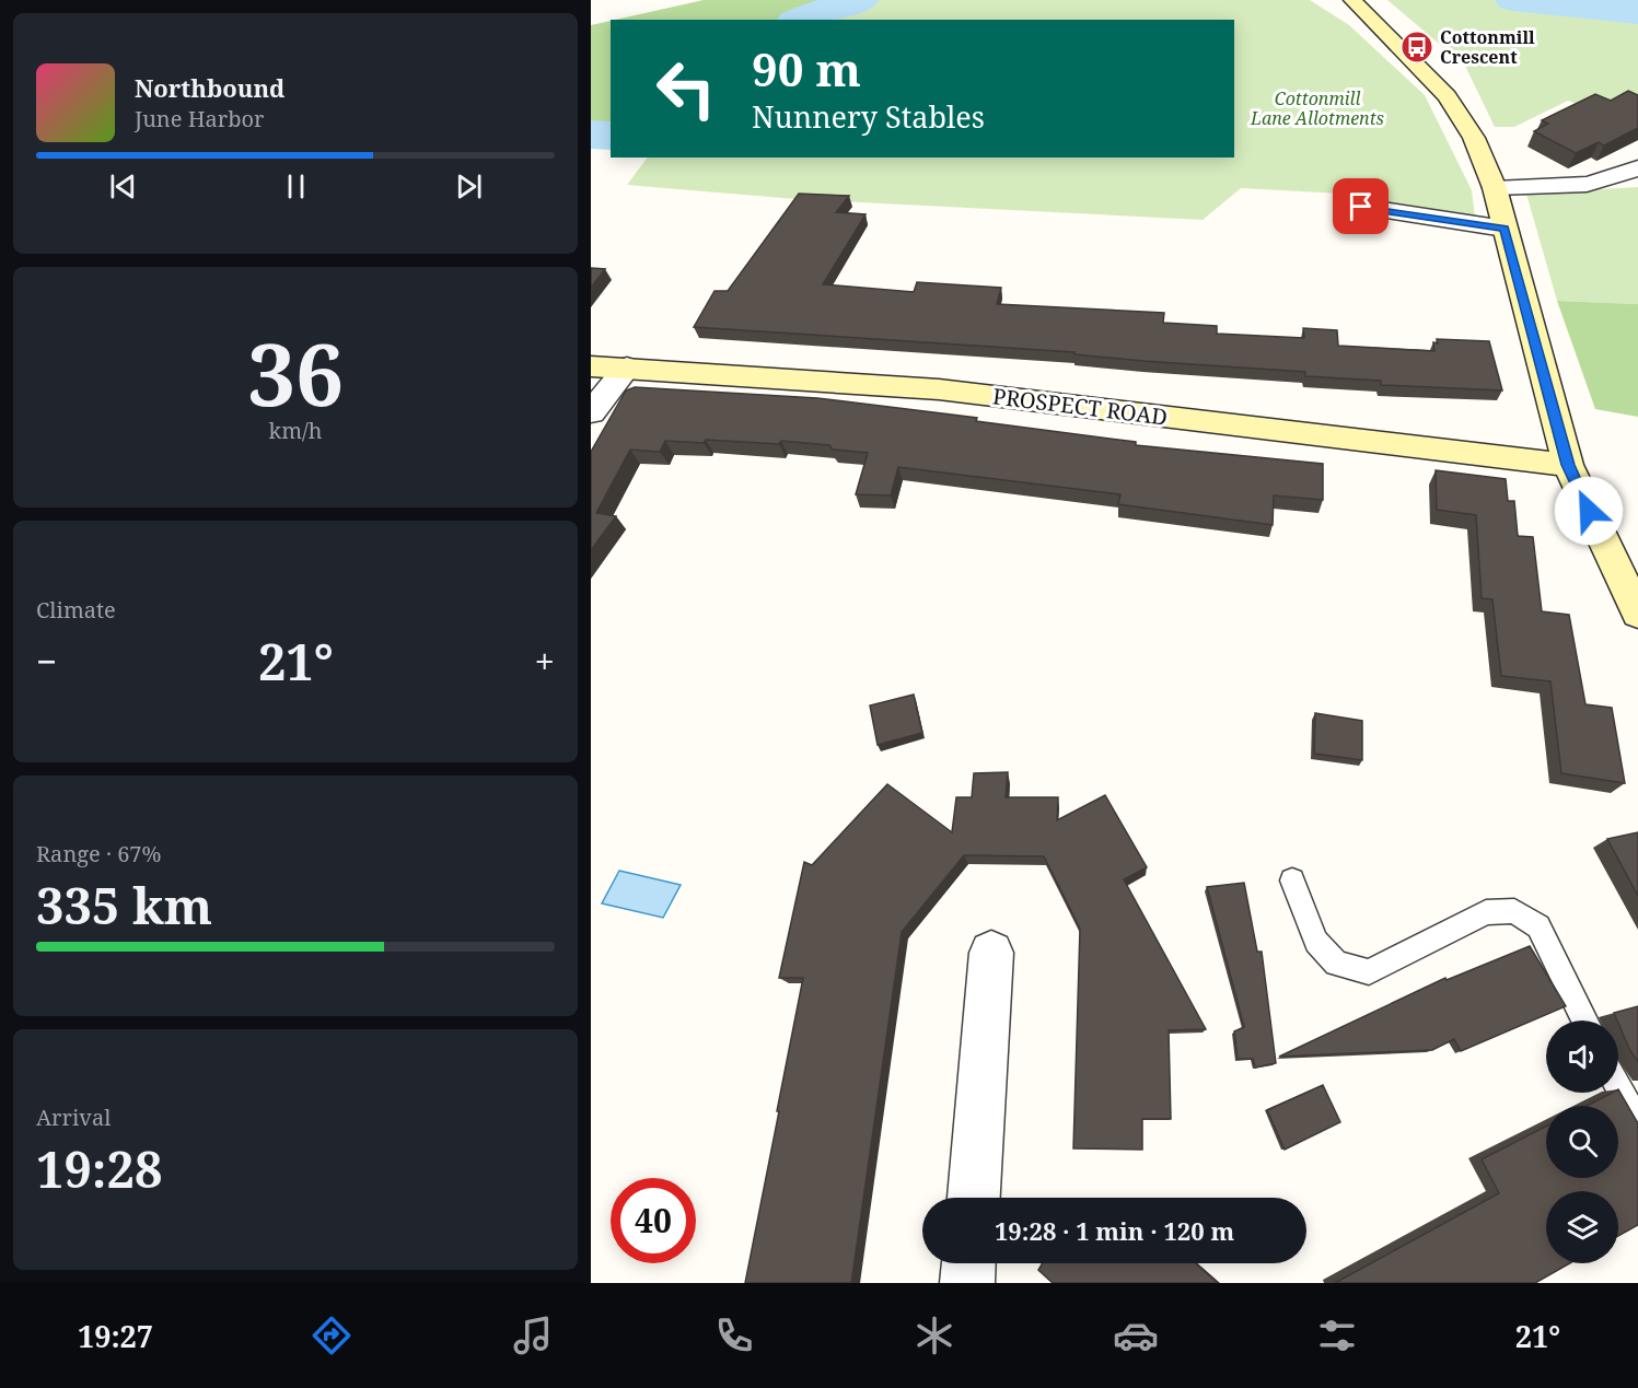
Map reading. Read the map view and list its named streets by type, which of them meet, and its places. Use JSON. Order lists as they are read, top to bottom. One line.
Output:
{"streets":{"street":["PROSPECT ROAD"]},"parks":["Cottonmill Lane Allotments"],"places":{"bus stop":["Cottonmill Crescent"]},"page":{"turn":["90 m","Nunnery Stables"],"song":["Northbound","June Harbor"],"tile":[["36","km/h"],"Climate",["Range · 67%","335 km"],["Arrival","19:28"]],"heat":["−","21°","+"],"limit":"40","trip":"19:28 · 1 min · 120 m","tabs":["19:27","21°"]}}
